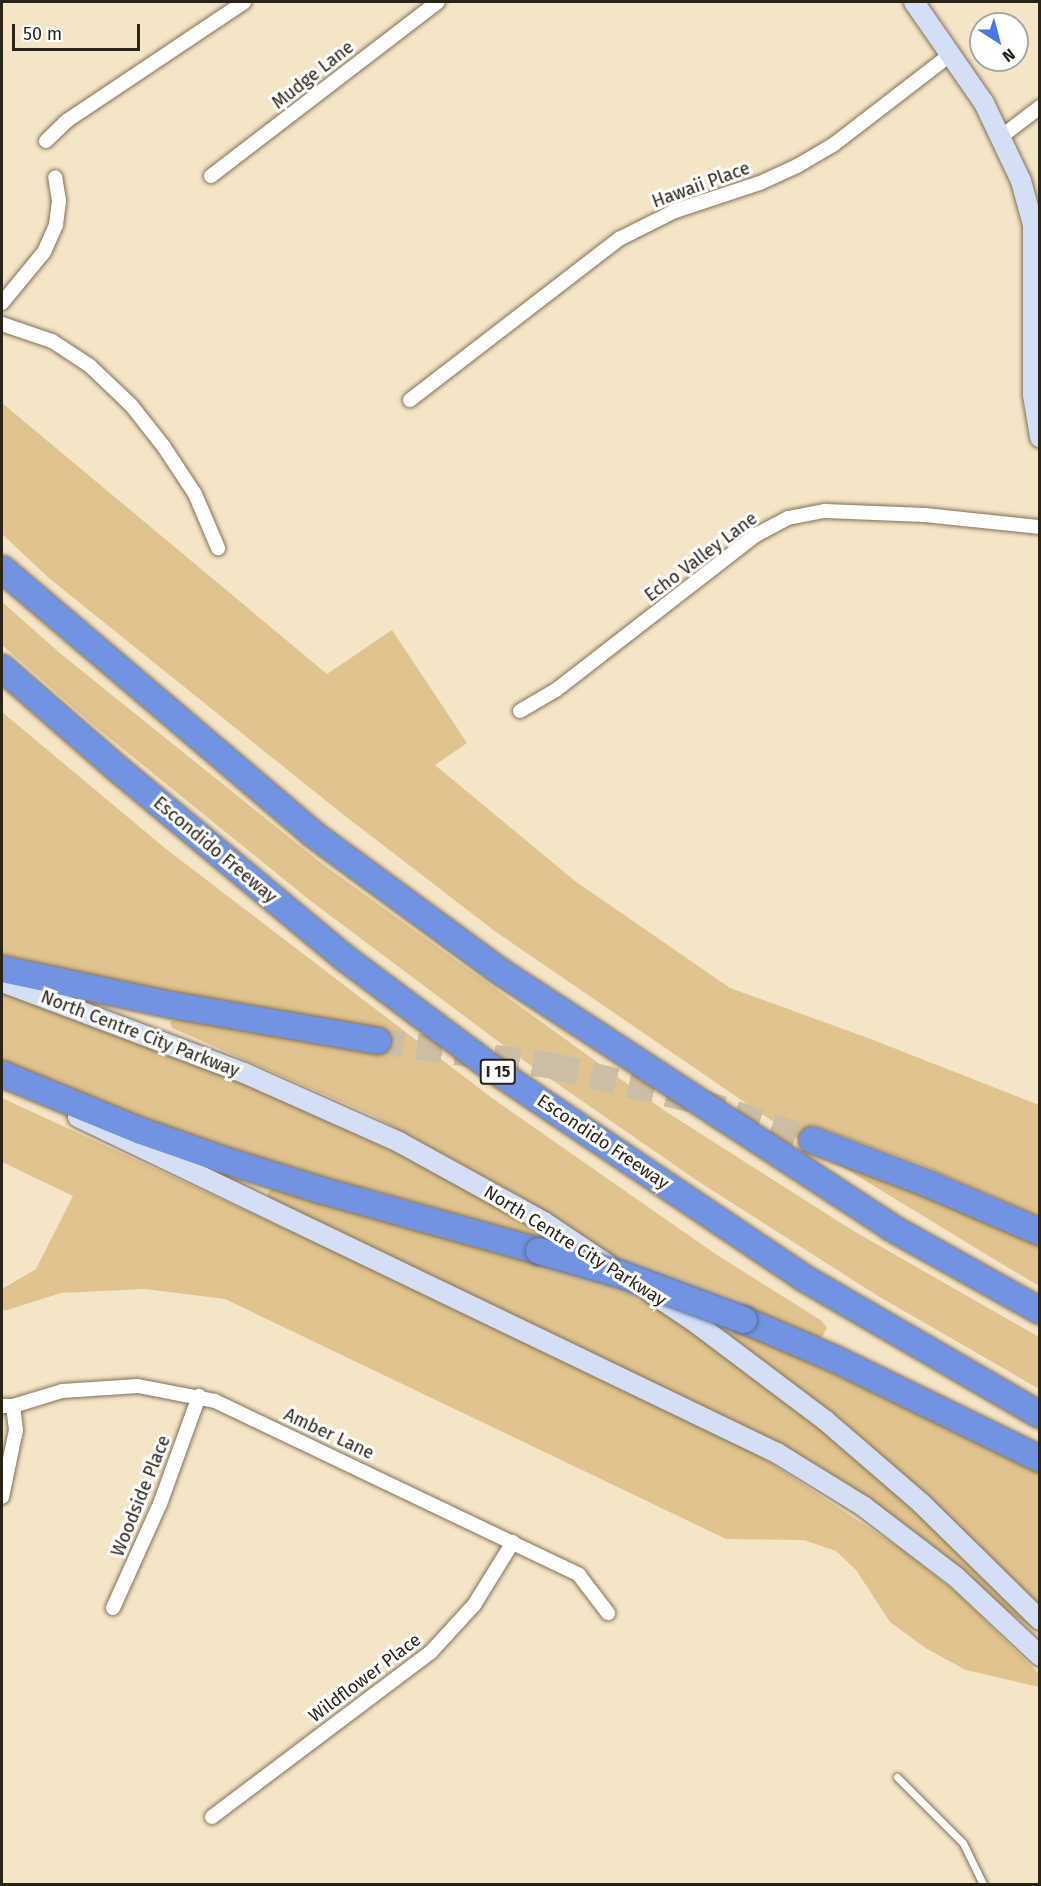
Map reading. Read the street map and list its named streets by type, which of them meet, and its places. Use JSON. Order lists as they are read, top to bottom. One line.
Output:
{"streets":{"highway":["Escondido Freeway","I 15"],"main road":["North Centre City Parkway"],"street":["Mudge Lane","Hawaii Place","Echo Valley Lane","Amber Lane","Woodside Place","Wildflower Place"]},"crossings":[["Amber Lane","Woodside Place"],["Amber Lane","Wildflower Place"]],"scale_bar":"50 m","north":"bottom right"}
